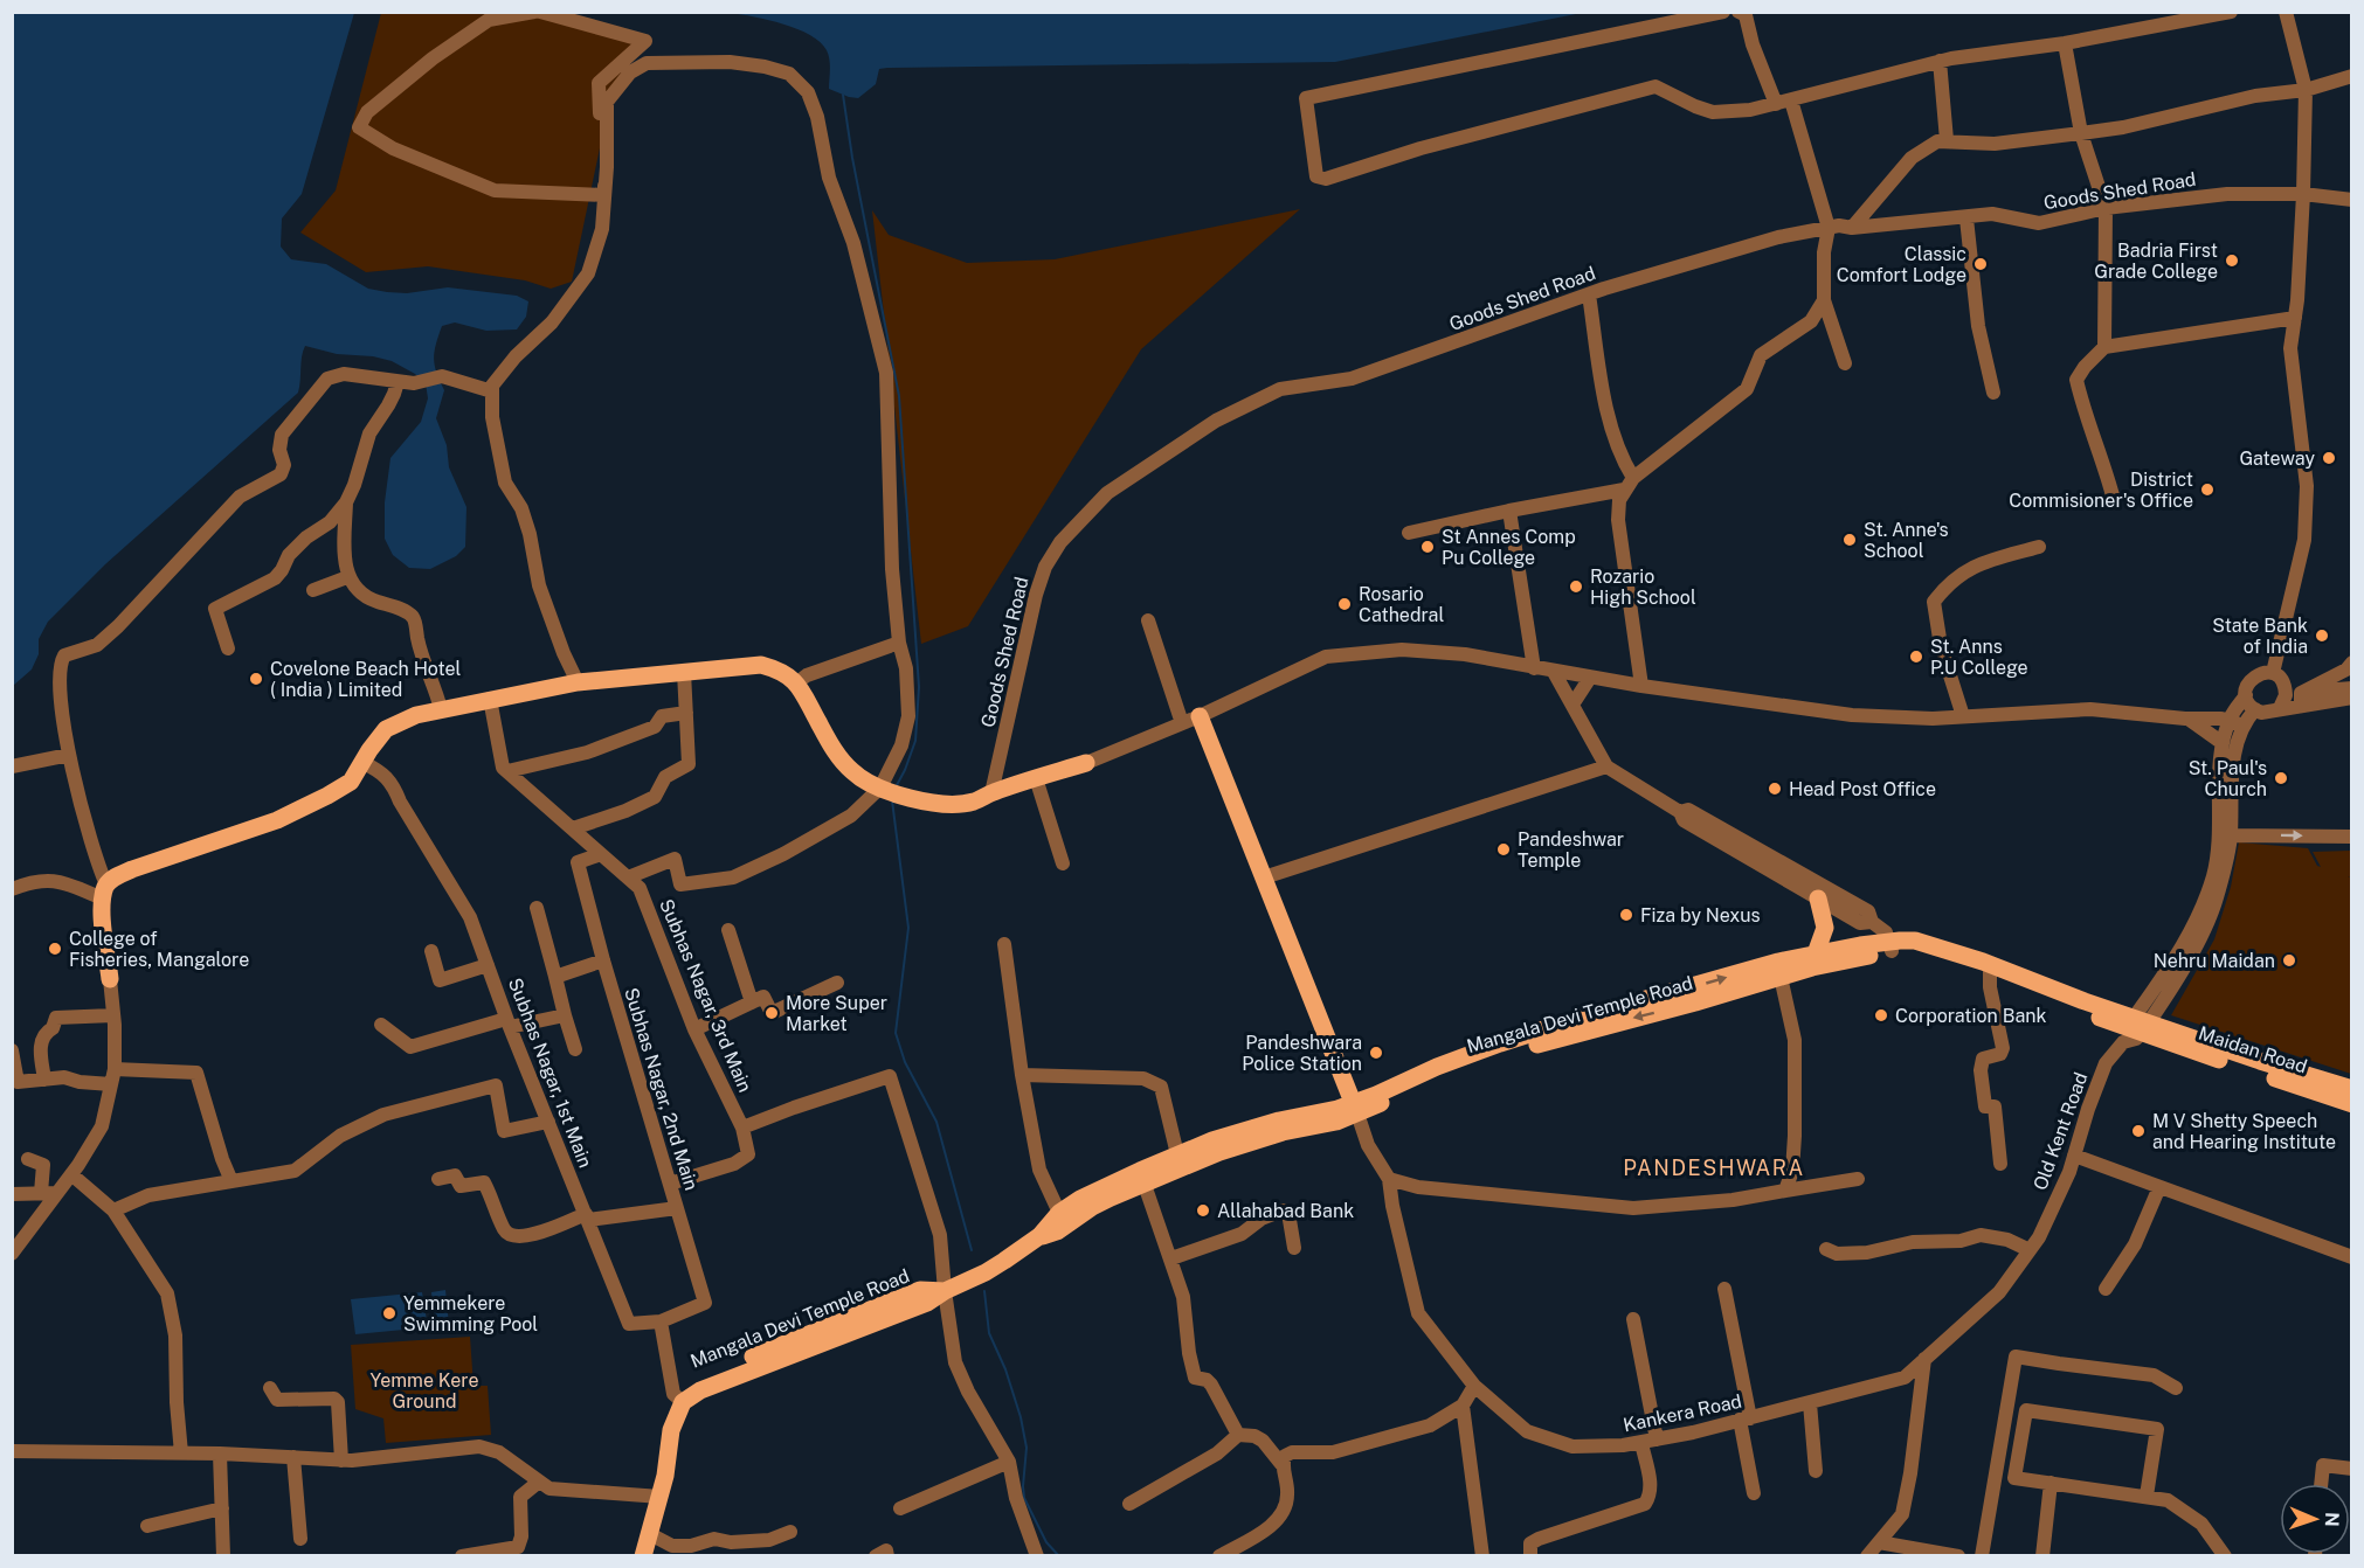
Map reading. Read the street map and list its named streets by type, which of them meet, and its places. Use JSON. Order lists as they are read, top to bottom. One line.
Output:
{"streets":{"main road":["Mangala Devi Temple Road","Maidan Road"],"street":["Goods Shed Road","Subhas Nagar, 3rd Main","Subhas Nagar, 1st Main","Subhas Nagar, 2nd Main","Old Kent Road","Kankera Road"]},"crossings":[["Subhas Nagar, 3rd Main","Subhas Nagar, 2nd Main"],["Maidan Road","Old Kent Road"],["Subhas Nagar, 1st Main","Subhas Nagar, 2nd Main"],["Old Kent Road","Kankera Road"]],"districts":["PANDESHWARA"],"parks":["Yemme Kere Ground"],"places":["Badria First Grade College","Classic Comfort Lodge","Gateway","District Commisioner's Office","St. Anne's School","St Annes Comp Pu College","Rozario High School","Rosario Cathedral","State Bank of India","St. Anns P.U College","Covelone Beach Hotel ( India ) Limited","St. Paul's Church","Head Post Office","Pandeshwar Temple","Fiza by Nexus","College of Fisheries, Mangalore","Nehru Maidan","More Super Market","Corporation Bank","Pandeshwara Police Station","M V Shetty Speech and Hearing Institute","Allahabad Bank","Yemmekere Swimming Pool"],"north":"right"}
